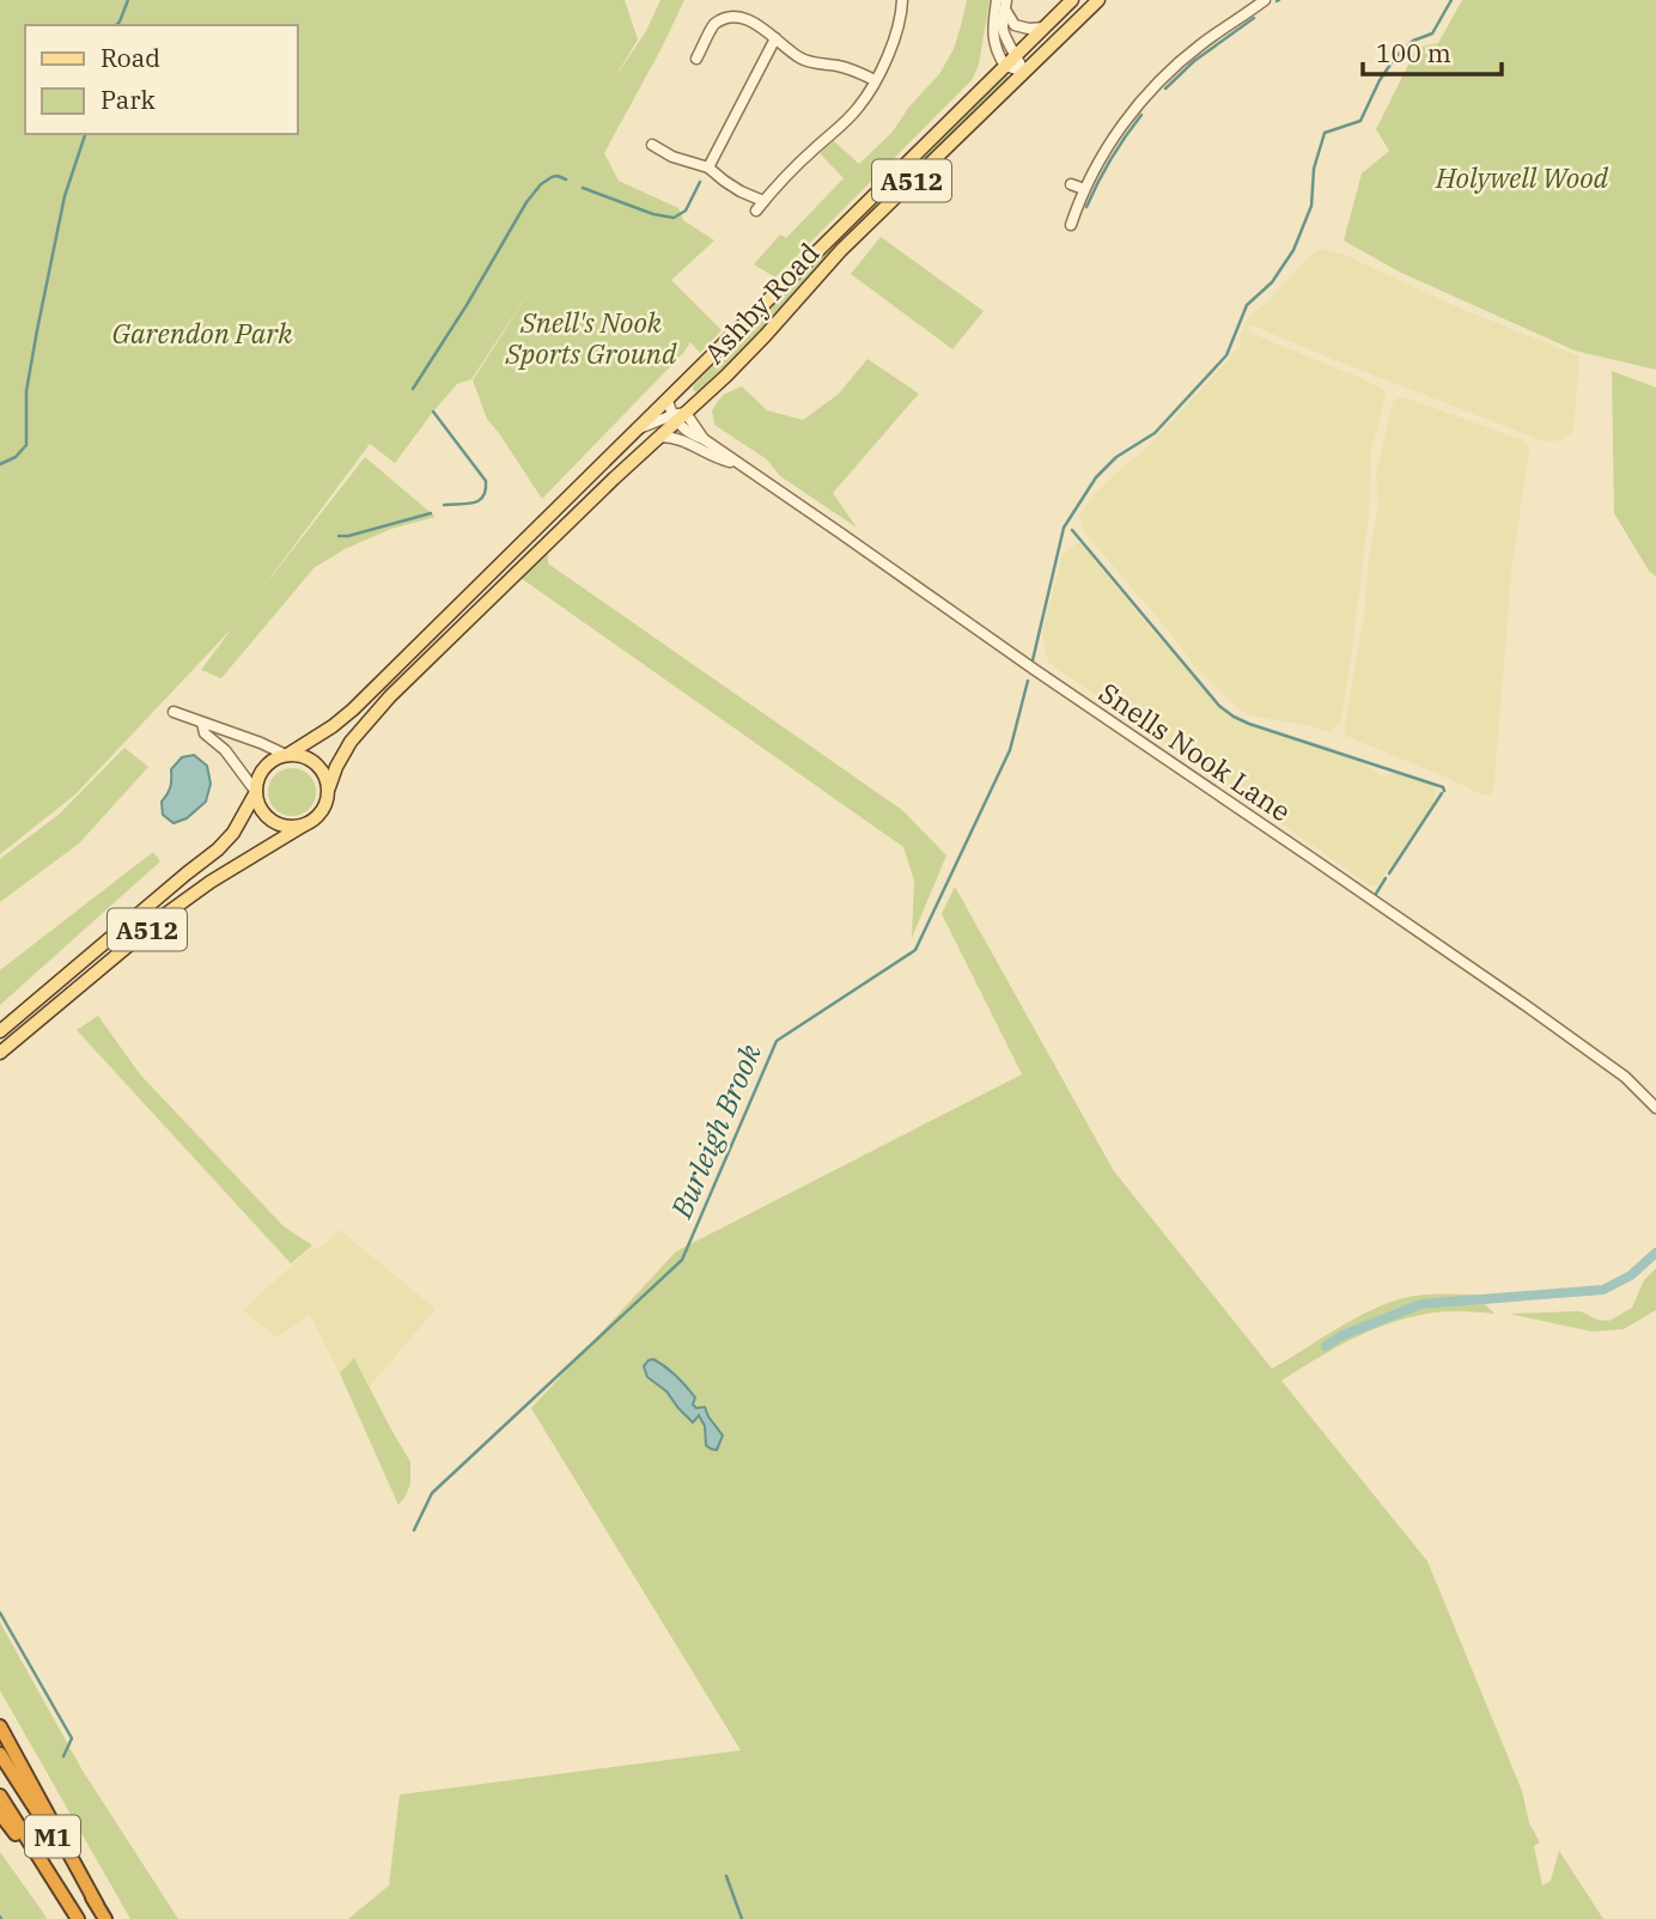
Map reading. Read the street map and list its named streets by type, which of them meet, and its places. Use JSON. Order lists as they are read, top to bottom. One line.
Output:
{"streets":{"highway":["M1"],"main road":["A512","Ashby Road"],"street":["Snells Nook Lane"]},"crossings":[["A512","Ashby Road"],["Ashby Road","Snells Nook Lane"]],"water":["Burleigh Brook"],"parks":["Holywell Wood","Snell's Nook Sports Ground","Garendon Park"],"legend":["Road","Park"],"scale_bar":"100 m"}
